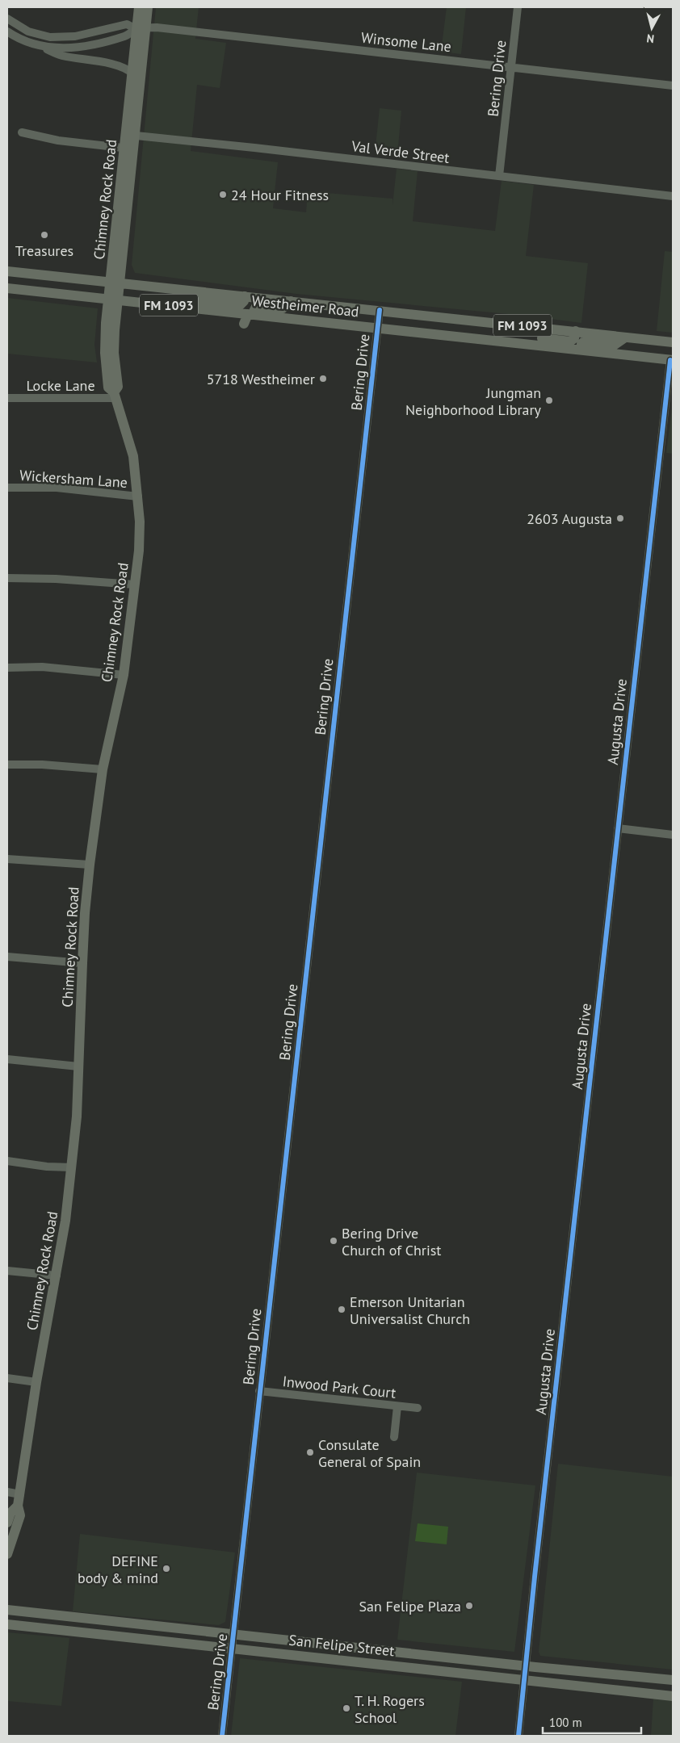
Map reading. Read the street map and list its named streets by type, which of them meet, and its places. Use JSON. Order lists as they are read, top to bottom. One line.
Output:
{"streets":{"main road":["Chimney Rock Road","FM 1093","Westheimer Road","San Felipe Street"],"street":["Winsome Lane","Bering Drive","Val Verde Street","Locke Lane","Wickersham Lane","Augusta Drive","Inwood Park Court"]},"crossings":[["Winsome Lane","Bering Drive"],["Winsome Lane","Chimney Rock Road"],["Bering Drive","Val Verde Street"],["Bering Drive","Westheimer Road"],["Bering Drive","Inwood Park Court"],["Bering Drive","San Felipe Street"],["Val Verde Street","Chimney Rock Road"],["Chimney Rock Road","Westheimer Road"],["Chimney Rock Road","Locke Lane"],["Chimney Rock Road","Wickersham Lane"],["Westheimer Road","Augusta Drive"],["Augusta Drive","San Felipe Street"]],"places":["24 Hour Fitness","Treasures","5718 Westheimer","Jungman Neighborhood Library","2603 Augusta","Bering Drive Church of Christ","Emerson Unitarian Universalist Church","Consulate General of Spain","DEFINE body & mind","San Felipe Plaza","T. H. Rogers School"],"scale_bar":"100 m","north":"bottom"}
